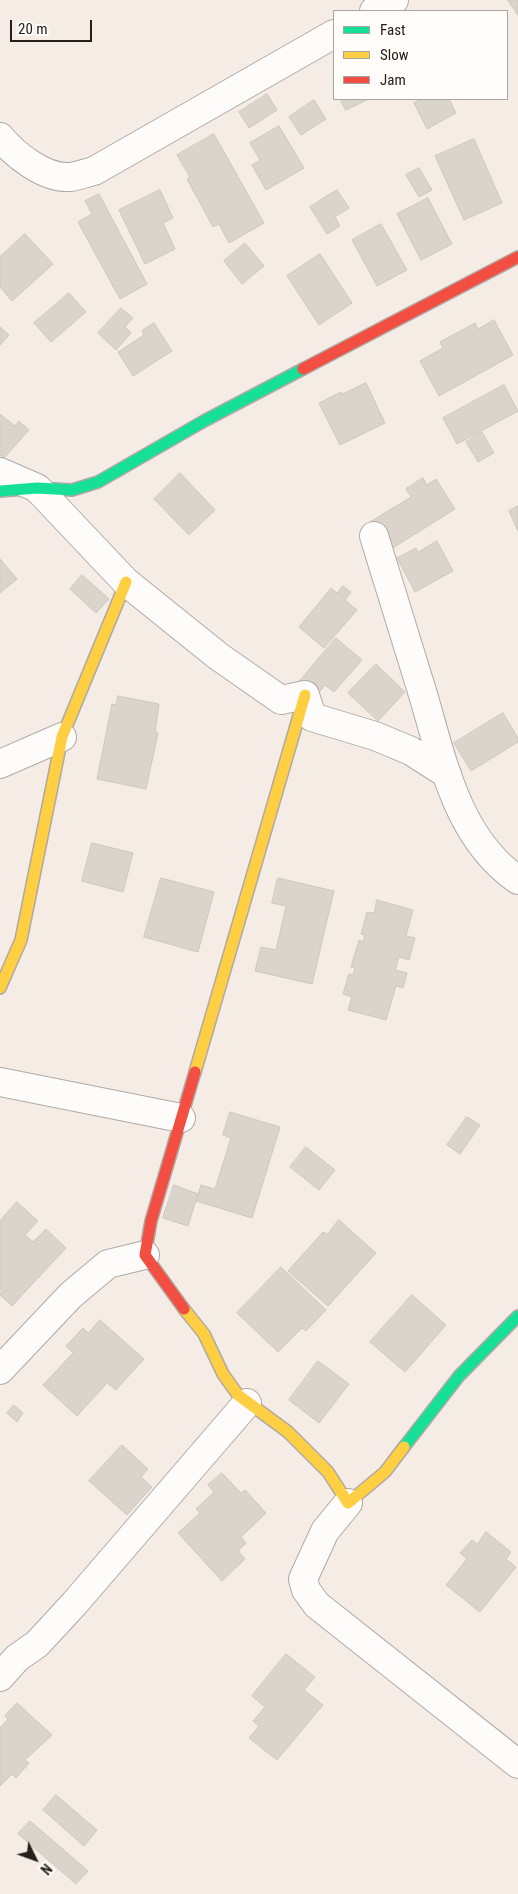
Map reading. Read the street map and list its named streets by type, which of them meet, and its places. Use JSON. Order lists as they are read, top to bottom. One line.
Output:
{"legend":["Fast","Slow","Jam"],"scale_bar":"20 m","north":"bottom right"}
